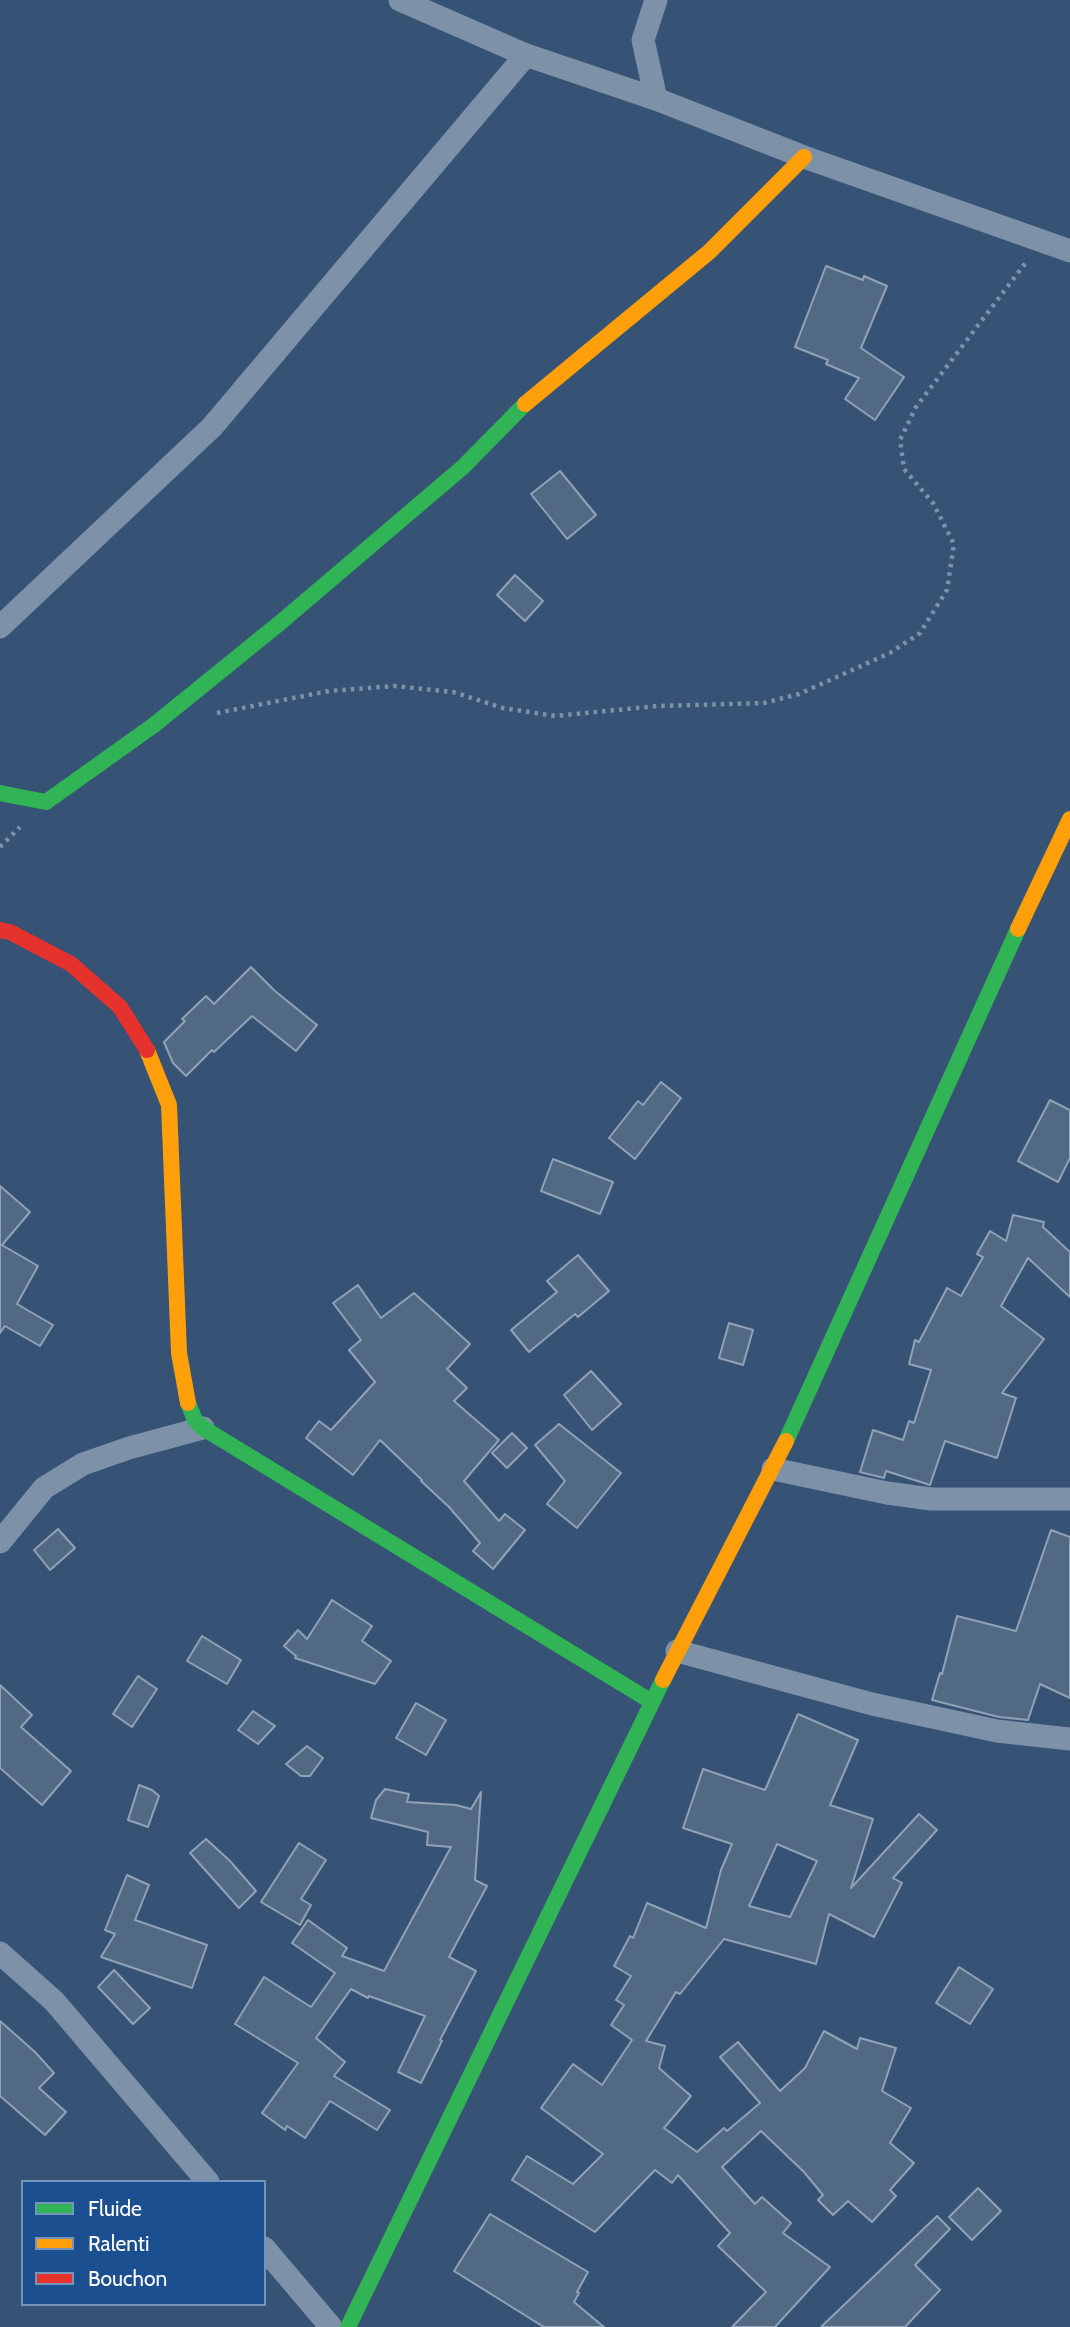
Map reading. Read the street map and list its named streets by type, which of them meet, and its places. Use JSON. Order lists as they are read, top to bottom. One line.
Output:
{"legend":["Fluide","Ralenti","Bouchon"]}
